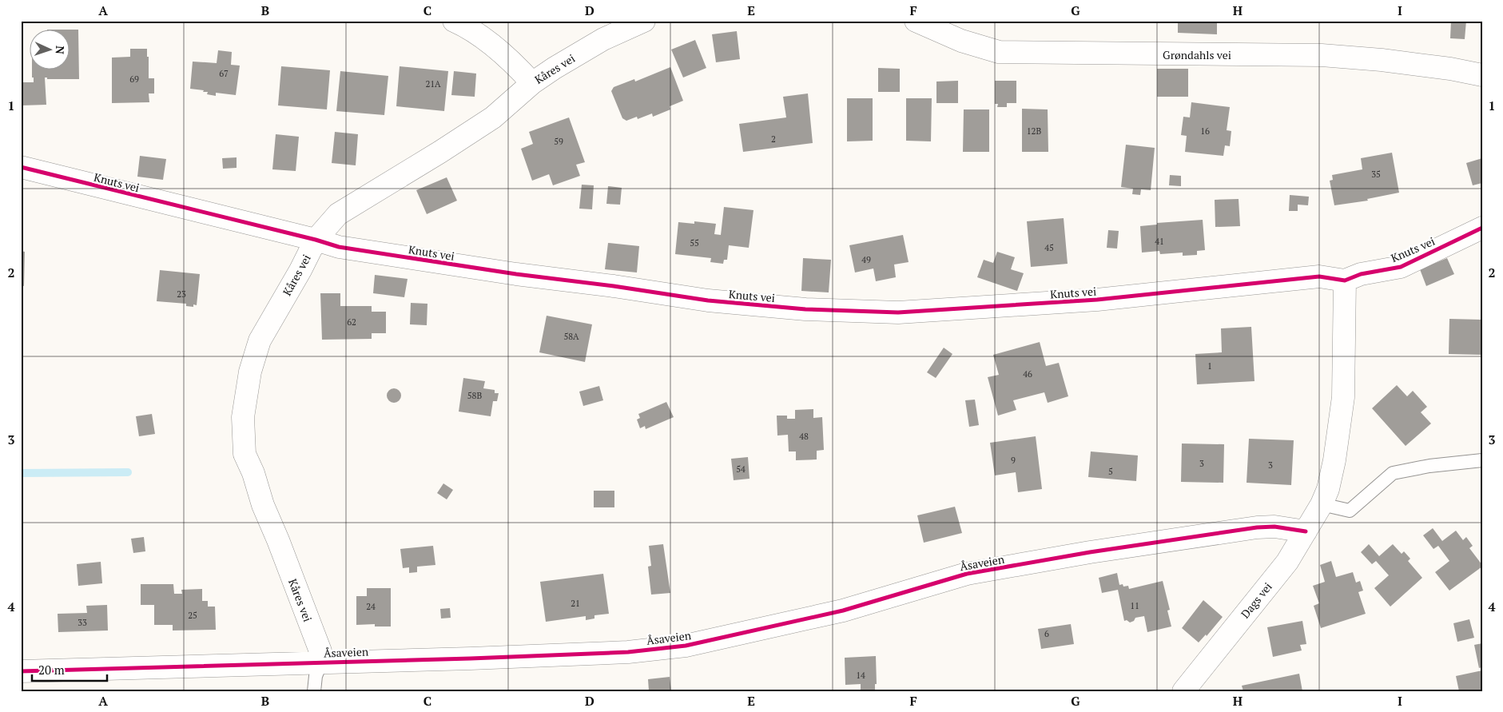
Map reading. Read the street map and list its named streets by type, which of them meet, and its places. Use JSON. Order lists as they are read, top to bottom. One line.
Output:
{"streets":{"street":["Grøndahls vei","Kåres vei","Knuts vei","Åsaveien","Dags vei"]},"crossings":[["Kåres vei","Knuts vei"],["Kåres vei","Åsaveien"],["Knuts vei","Dags vei"],["Åsaveien","Dags vei"]],"house_numbers":["67","69","21A","12B","16","2","59","35","41","55","45","49","23","62","58A","1","46","58B","48","9","3","3","54","5","21","11","24","25","33","6","14"],"scale_bar":"20 m","north":"right","grid":{"columns":["A","B","C","D","E","F","G","H","I"],"rows":["1","2","3","4"]}}
